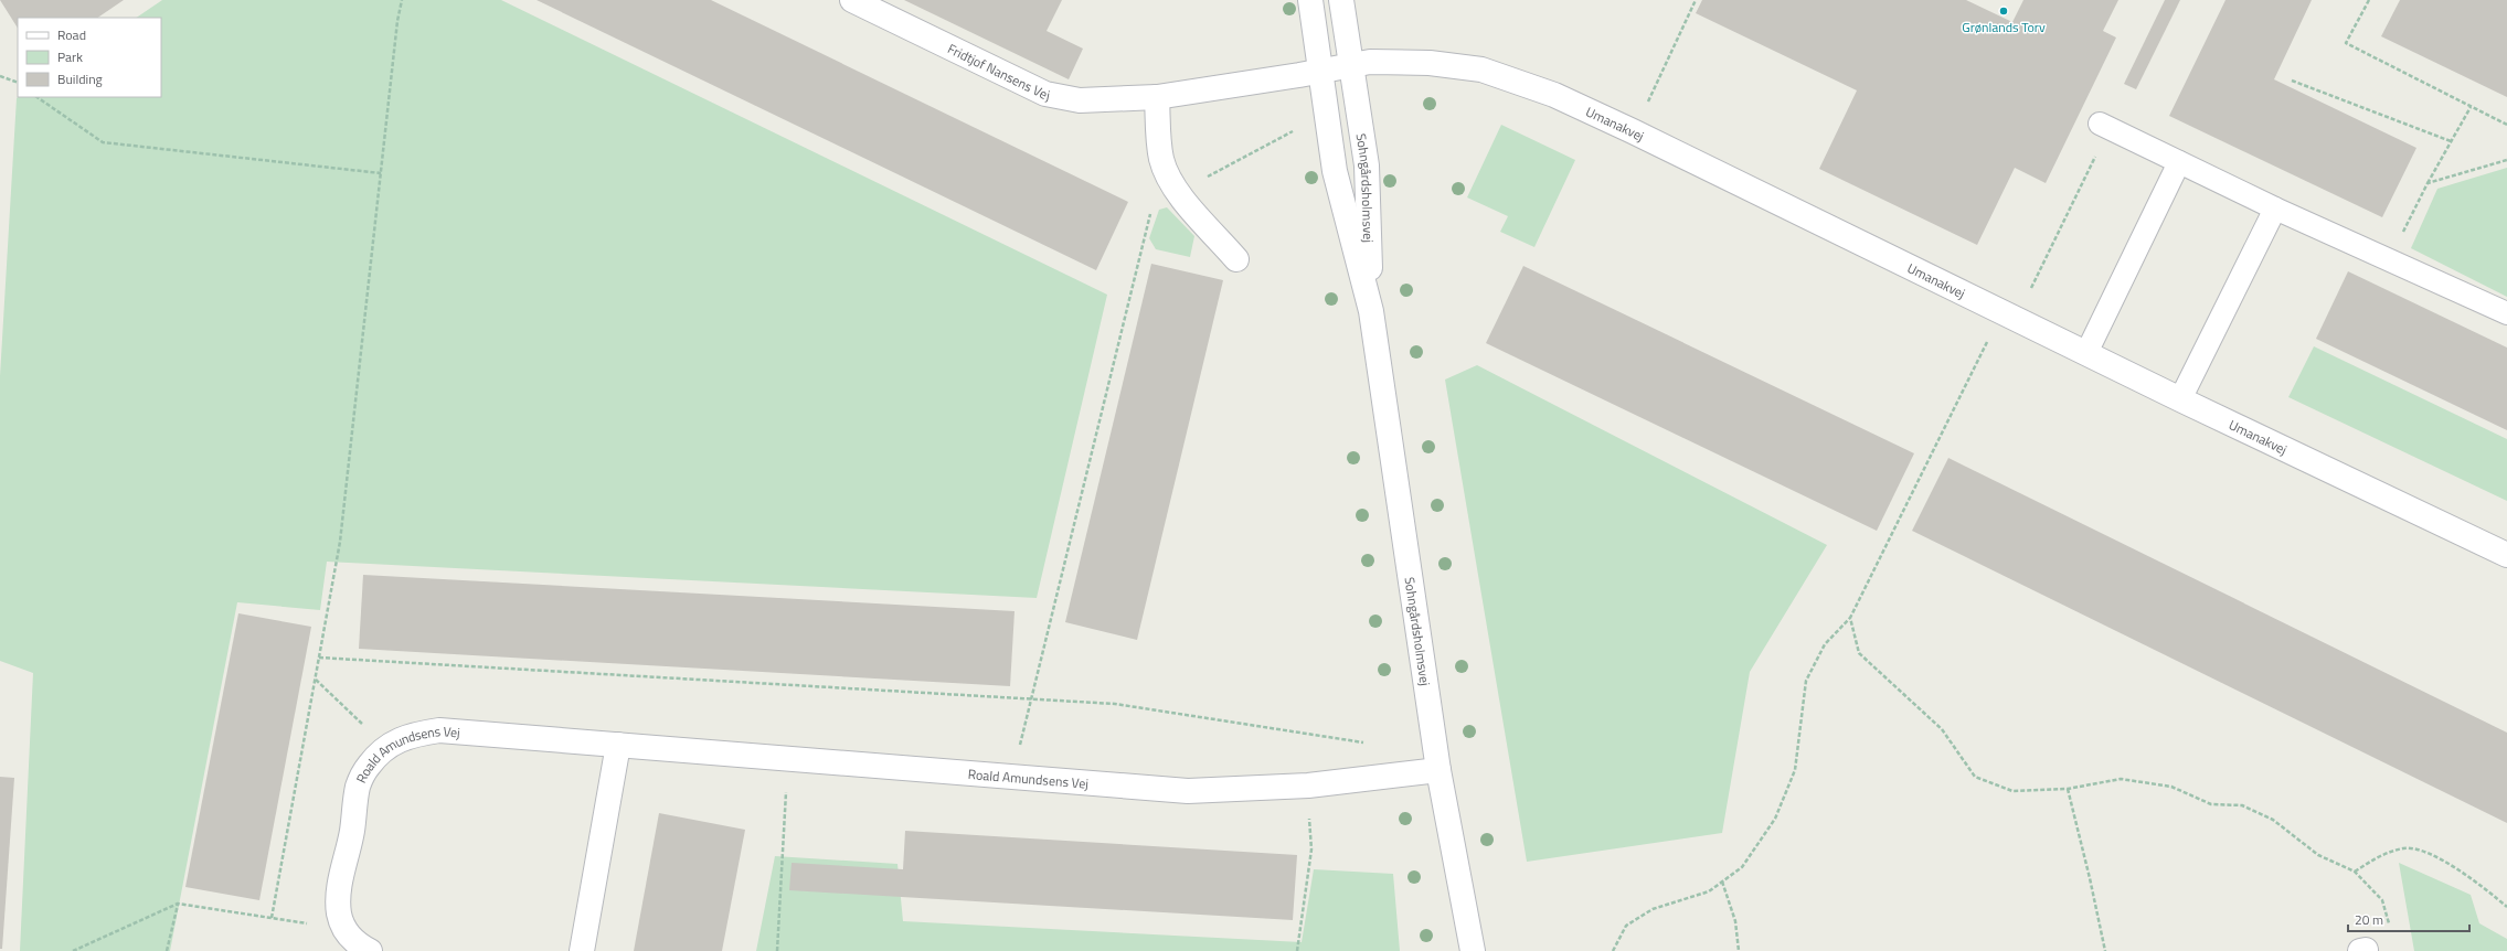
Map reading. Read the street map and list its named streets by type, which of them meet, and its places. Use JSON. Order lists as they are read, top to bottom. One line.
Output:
{"streets":{"street":["Fridtjof Nansens Vej","Umanakvej","Sohngårdsholmsvej","Roald Amundsens Vej"]},"crossings":[["Fridtjof Nansens Vej","Sohngårdsholmsvej"],["Umanakvej","Sohngårdsholmsvej"],["Sohngårdsholmsvej","Roald Amundsens Vej"]],"places":["Grønlands Torv"],"legend":["Road","Park","Building"],"scale_bar":"20 m"}
